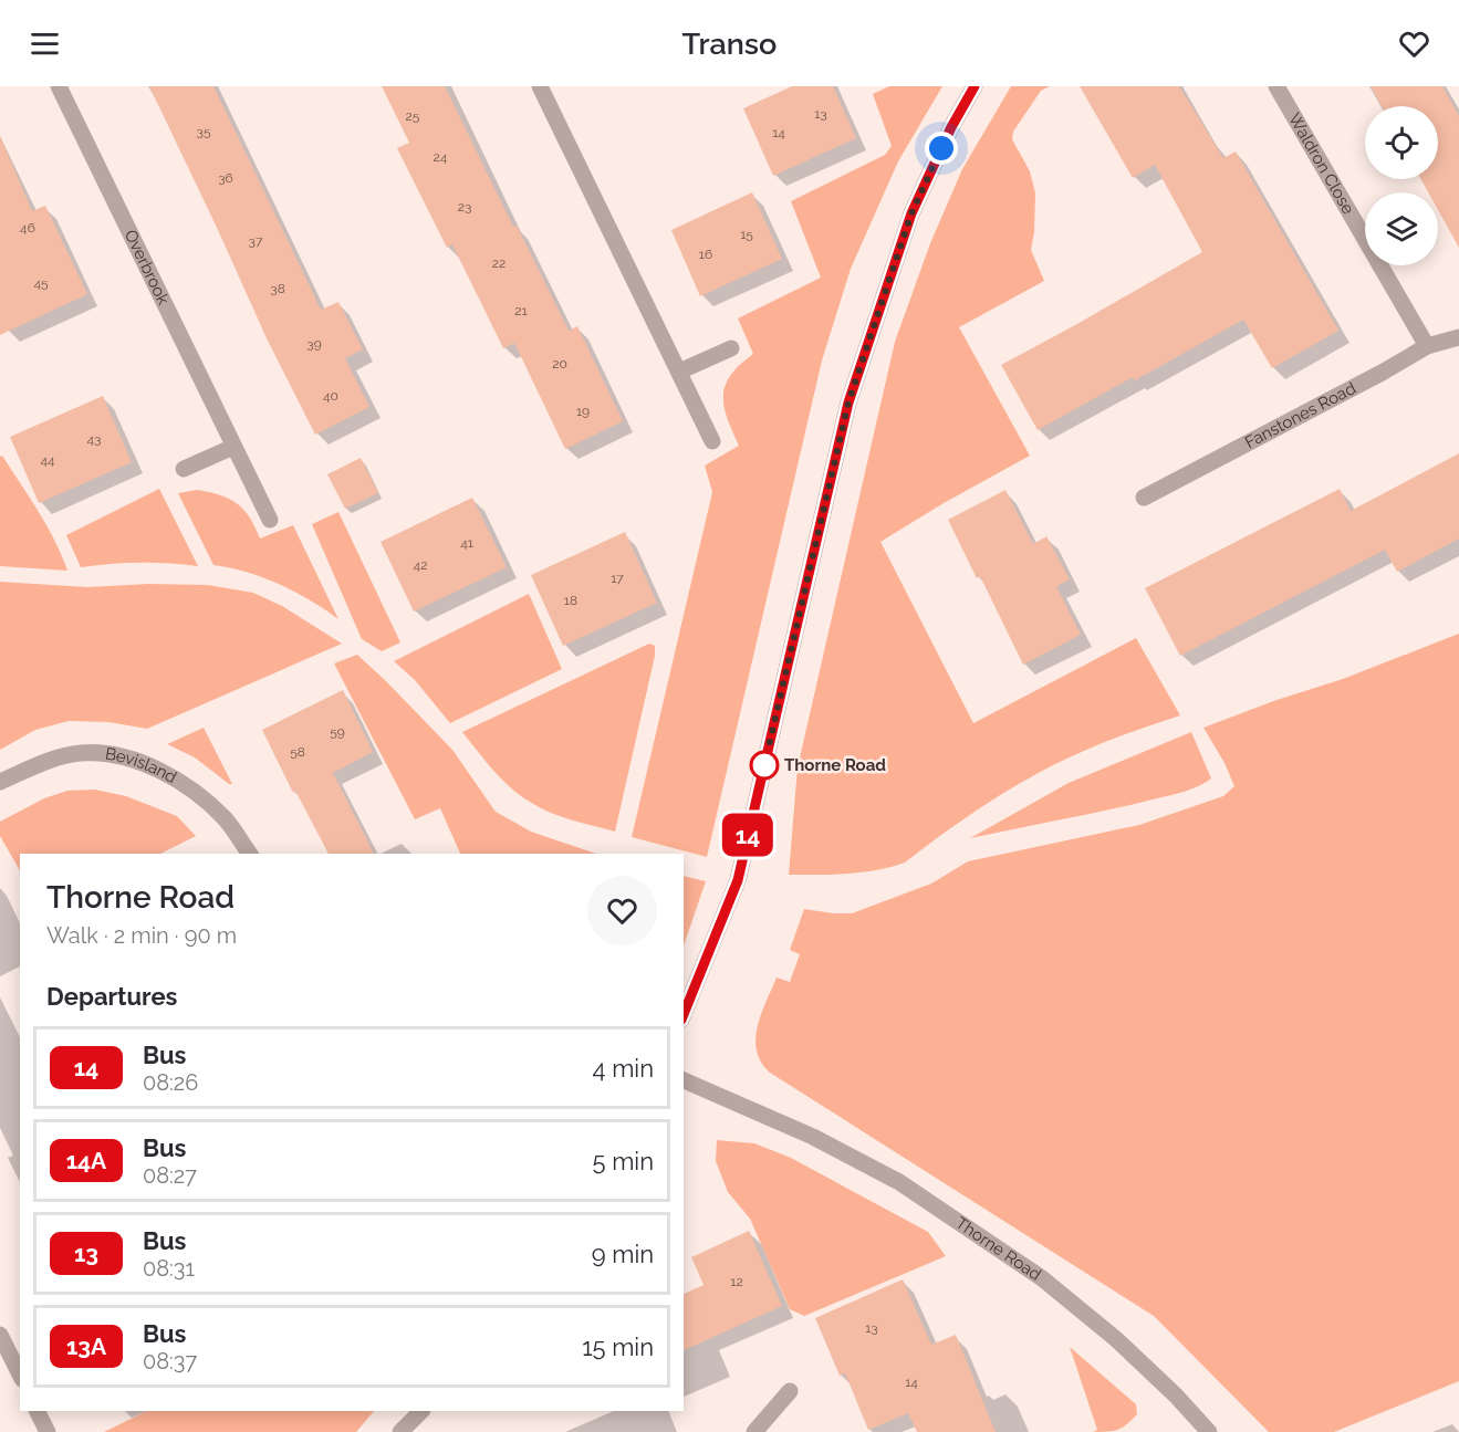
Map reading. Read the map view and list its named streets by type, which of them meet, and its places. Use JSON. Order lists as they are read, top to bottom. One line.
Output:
{"streets":{"street":["Waldron Close","Overbrook","Fanstones Road","Bevisland","Thorne Road"]},"crossings":[["Waldron Close","Fanstones Road"]],"places":["Thorne Road"],"lines":["bus line 14"],"house_numbers":["13","25","35","14","24","36","23","46","15","37","16","22","45","38","21","39","20","40","19","43","44","41","42","17","18","59","58","12","13","14"],"page":{"header":"Transo","on_map":"14","heading":[["Thorne Road","Walk · 2 min · 90 m"],"Departures"],"list":[{"mark":"14","name":"Bus","note":"08:26","value":"4 min"},{"mark":"14A","name":"Bus","note":"08:27","value":"5 min"},{"mark":"13","name":"Bus","note":"08:31","value":"9 min"},{"mark":"13A","name":"Bus","note":"08:37","value":"15 min"}]}}
